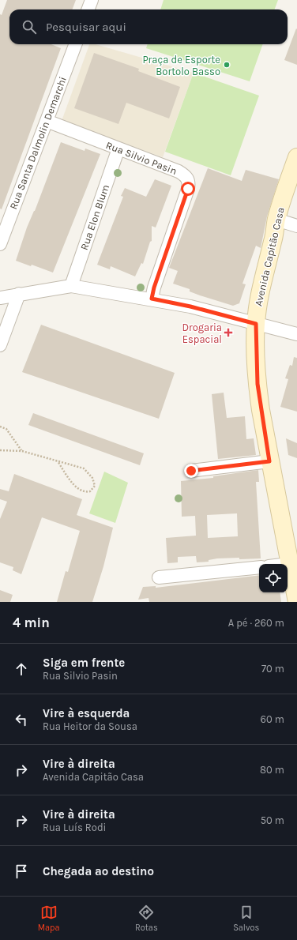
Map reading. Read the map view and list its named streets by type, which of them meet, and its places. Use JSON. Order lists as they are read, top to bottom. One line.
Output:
{"streets":{"main road":["Avenida Capitão Casa"],"street":["Rua Santa Dalmolin Demarchi","Rua Silvio Pasin","Rua Elon Blum"]},"crossings":[["Rua Santa Dalmolin Demarchi","Rua Silvio Pasin"],["Rua Silvio Pasin","Rua Elon Blum"]],"places":{"other":["Praça de Esporte Bortolo Basso"],"health":["Drogaria Espacial"]},"page":{"search":"Pesquisar aqui","heading":["4 min","A pé · 260 m"],"list":[["Siga em frente","Rua Silvio Pasin","70 m"],["Vire à esquerda","Rua Heitor da Sousa","60 m"],["Vire à direita","Avenida Capitão Casa","80 m"],["Vire à direita","Rua Luís Rodi","50 m"],"Chegada ao destino"],"nav":["Mapa","Rotas","Salvos"]}}
